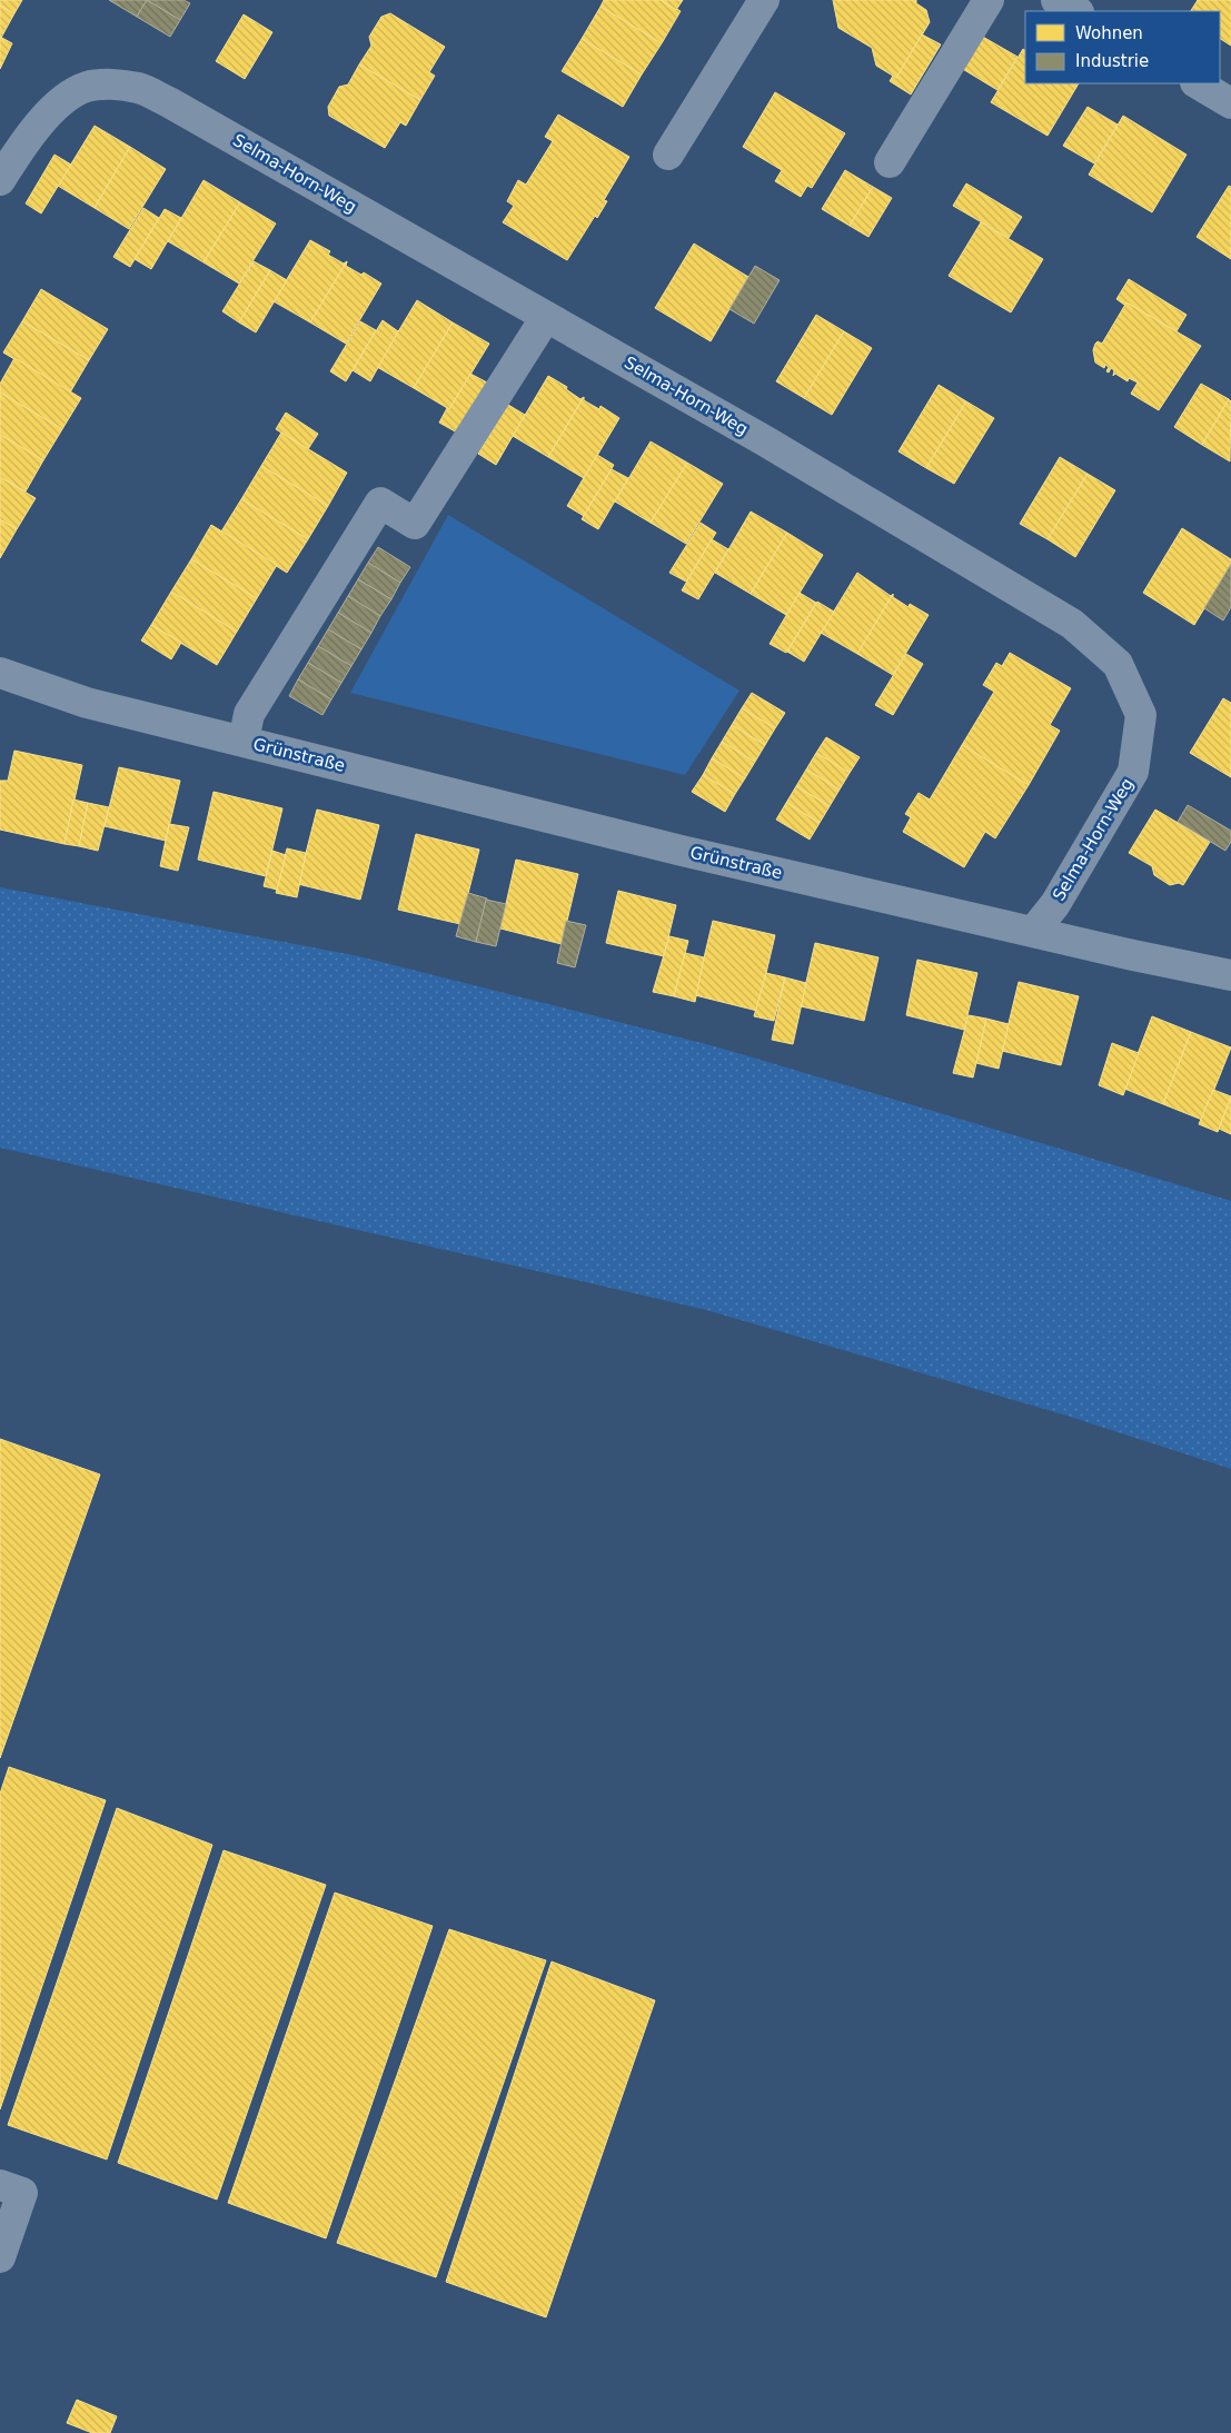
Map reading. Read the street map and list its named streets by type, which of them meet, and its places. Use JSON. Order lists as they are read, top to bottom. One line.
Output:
{"streets":{"street":["Selma-Horn-Weg","Grünstraße"]},"crossings":[["Selma-Horn-Weg","Grünstraße"]],"legend":["Wohnen","Industrie"]}
